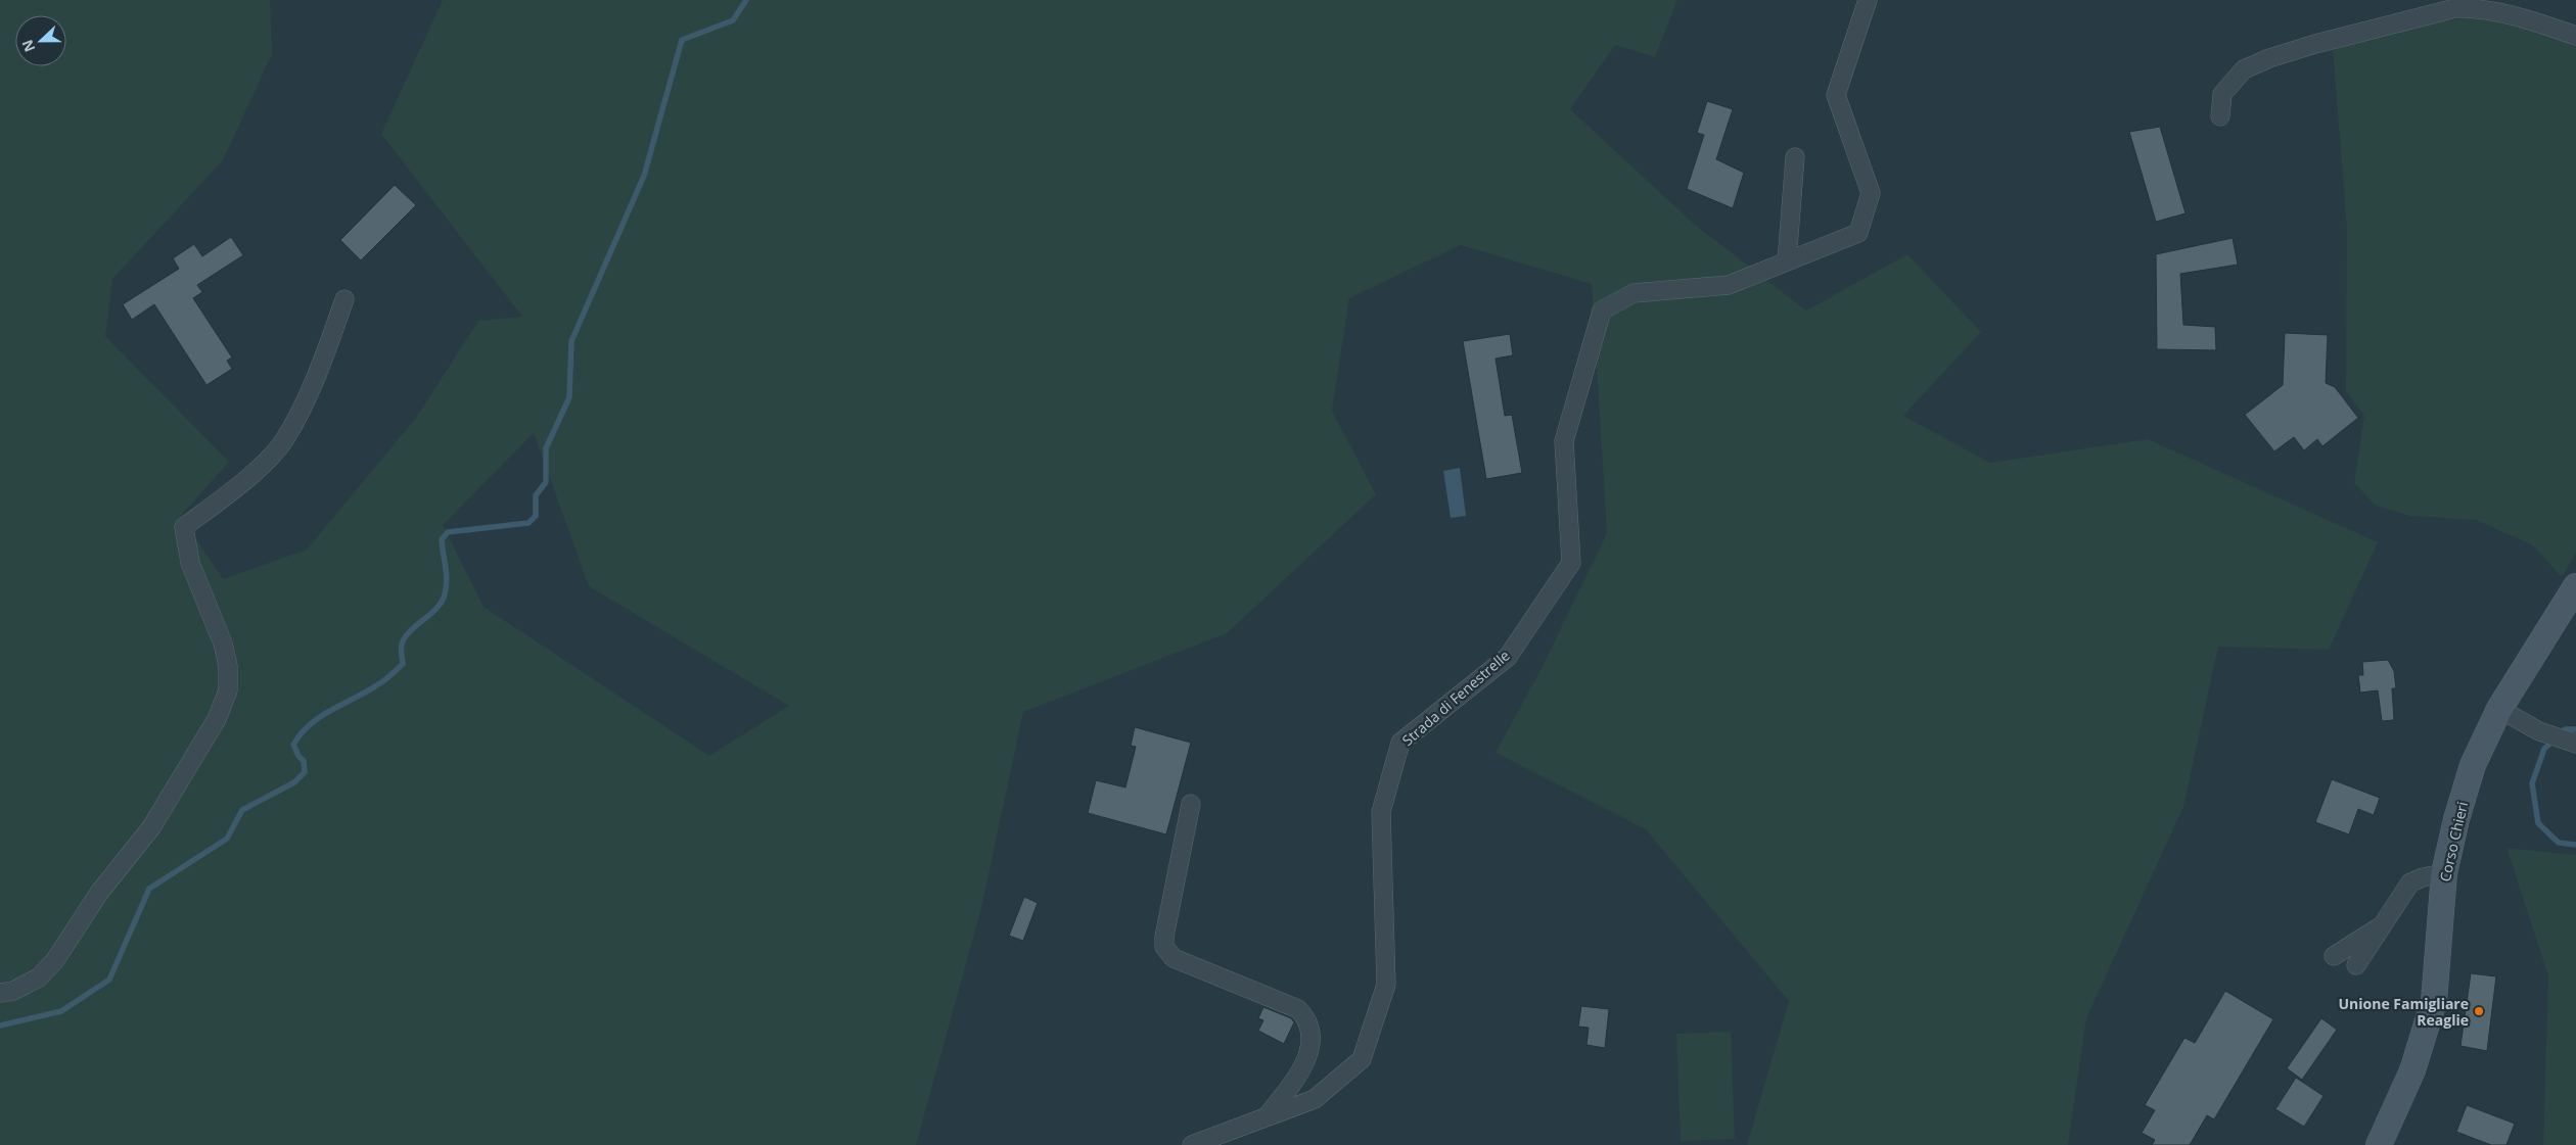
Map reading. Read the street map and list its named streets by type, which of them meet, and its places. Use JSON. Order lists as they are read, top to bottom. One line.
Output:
{"streets":{"main road":["Corso Chieri"],"street":["Strada di Fenestrelle"]},"places":["Unione Famigliare Reaglie"],"north":"left"}
